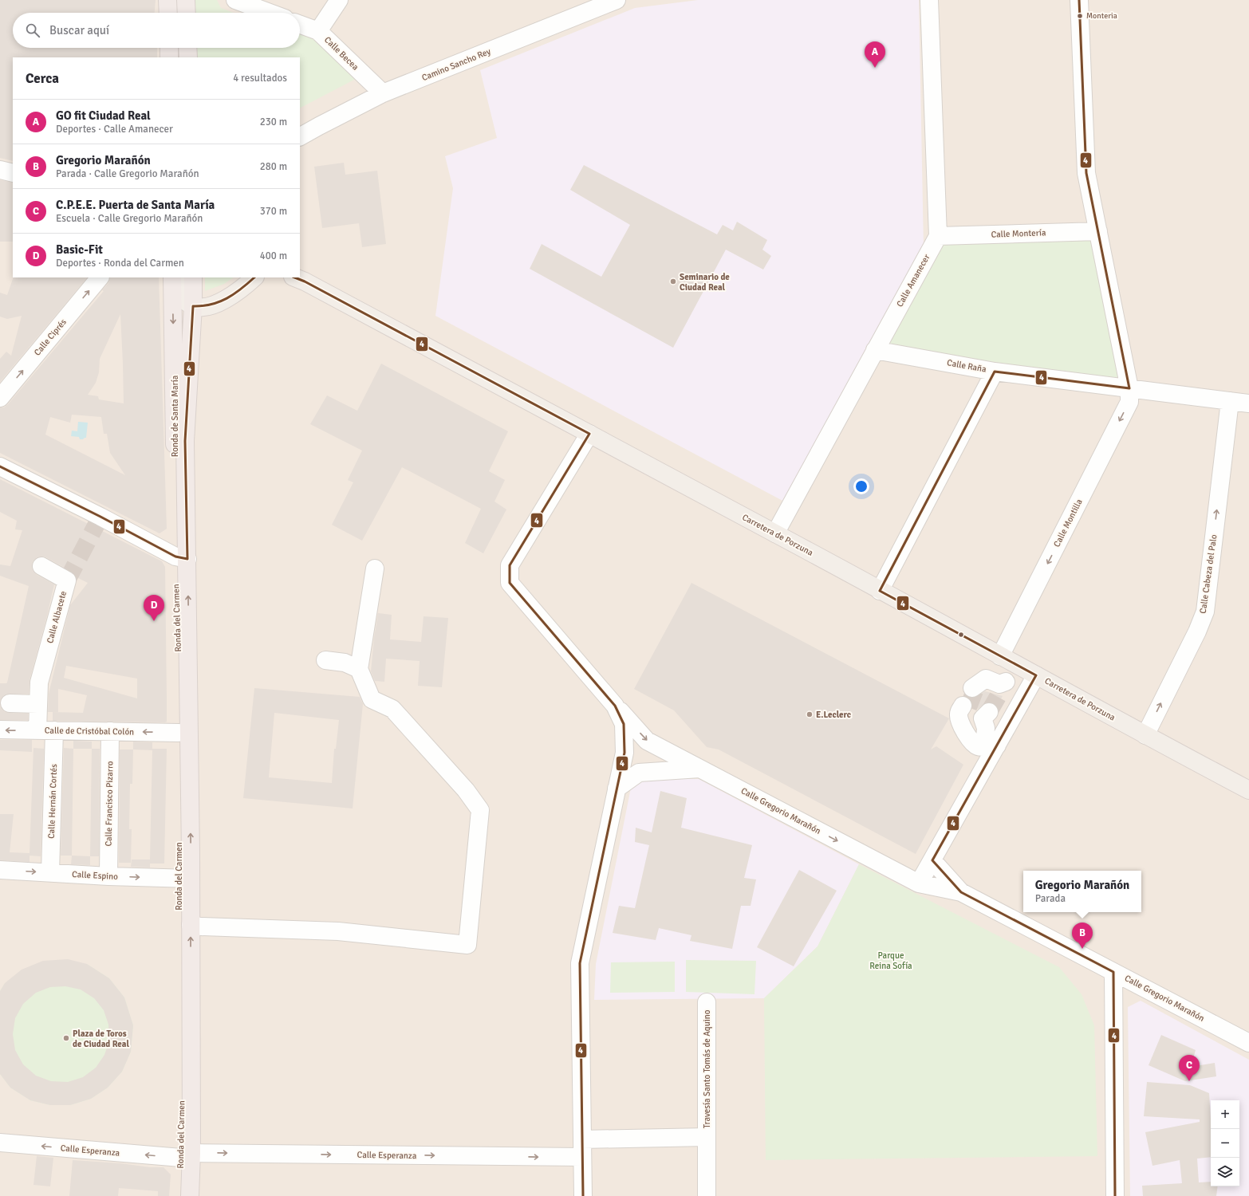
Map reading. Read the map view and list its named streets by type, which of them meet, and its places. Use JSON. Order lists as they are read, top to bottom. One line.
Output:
{"streets":{"highway":["Ronda de Santa María","Ronda del Carmen"],"main road":["Carretera de Porzuna"],"street":["Calle Becea","Camino Sancho Rey","Calle Montería","Calle Amanecer","Calle Ciprés","Calle Raña","Calle Montilla","Calle Cabeza del Palo","Calle Albacete","Calle de Cristóbal Colón","Calle Hernán Cortés","Calle Francisco Pizarro","Calle Gregorio Marañón","Calle Espino","Travesía Santo Tomás de Aquino","Calle Esperanza"]},"crossings":[["Calle Becea","Camino Sancho Rey"],["Calle Montería","Calle Amanecer"],["Calle Amanecer","Calle Raña"],["Calle Amanecer","Carretera de Porzuna"],["Calle Raña","Calle Montilla"],["Calle Raña","Calle Cabeza del Palo"],["Ronda de Santa María","Ronda del Carmen"],["Calle Montilla","Carretera de Porzuna"],["Carretera de Porzuna","Calle Cabeza del Palo"],["Calle Albacete","Calle de Cristóbal Colón"],["Ronda del Carmen","Calle de Cristóbal Colón"],["Ronda del Carmen","Calle Espino"],["Ronda del Carmen","Calle Esperanza"],["Calle de Cristóbal Colón","Calle Hernán Cortés"],["Calle de Cristóbal Colón","Calle Francisco Pizarro"],["Calle Hernán Cortés","Calle Espino"],["Calle Francisco Pizarro","Calle Espino"]],"one_way":["Calle Ciprés","Calle Cabeza del Palo","Calle de Cristóbal Colón","Calle Gregorio Marañón","Calle Espino"],"parks":["Parque Reina Sofía"],"places":["Monteria","Seminario de Ciudad Real","E.Leclerc","Plaza de Toros de Ciudad Real"],"lines":["transit line 4"],"page":{"search":"Buscar aquí","pins":["A","D","B","C"],"heading":["Cerca","4 resultados"],"list":[{"mark":"A","name":"GO fit Ciudad Real","note":"Deportes · Calle Amanecer","value":"230 m"},{"mark":"B","name":"Gregorio Marañón","note":"Parada · Calle Gregorio Marañón","value":"280 m"},{"mark":"C","name":"C.P.E.E. Puerta de Santa María","note":"Escuela · Calle Gregorio Marañón","value":"370 m"},{"mark":"D","name":"Basic-Fit","note":"Deportes · Ronda del Carmen","value":"400 m"}],"popup":["Gregorio Marañón","Parada"],"map_buttons":["+","−"]}}
